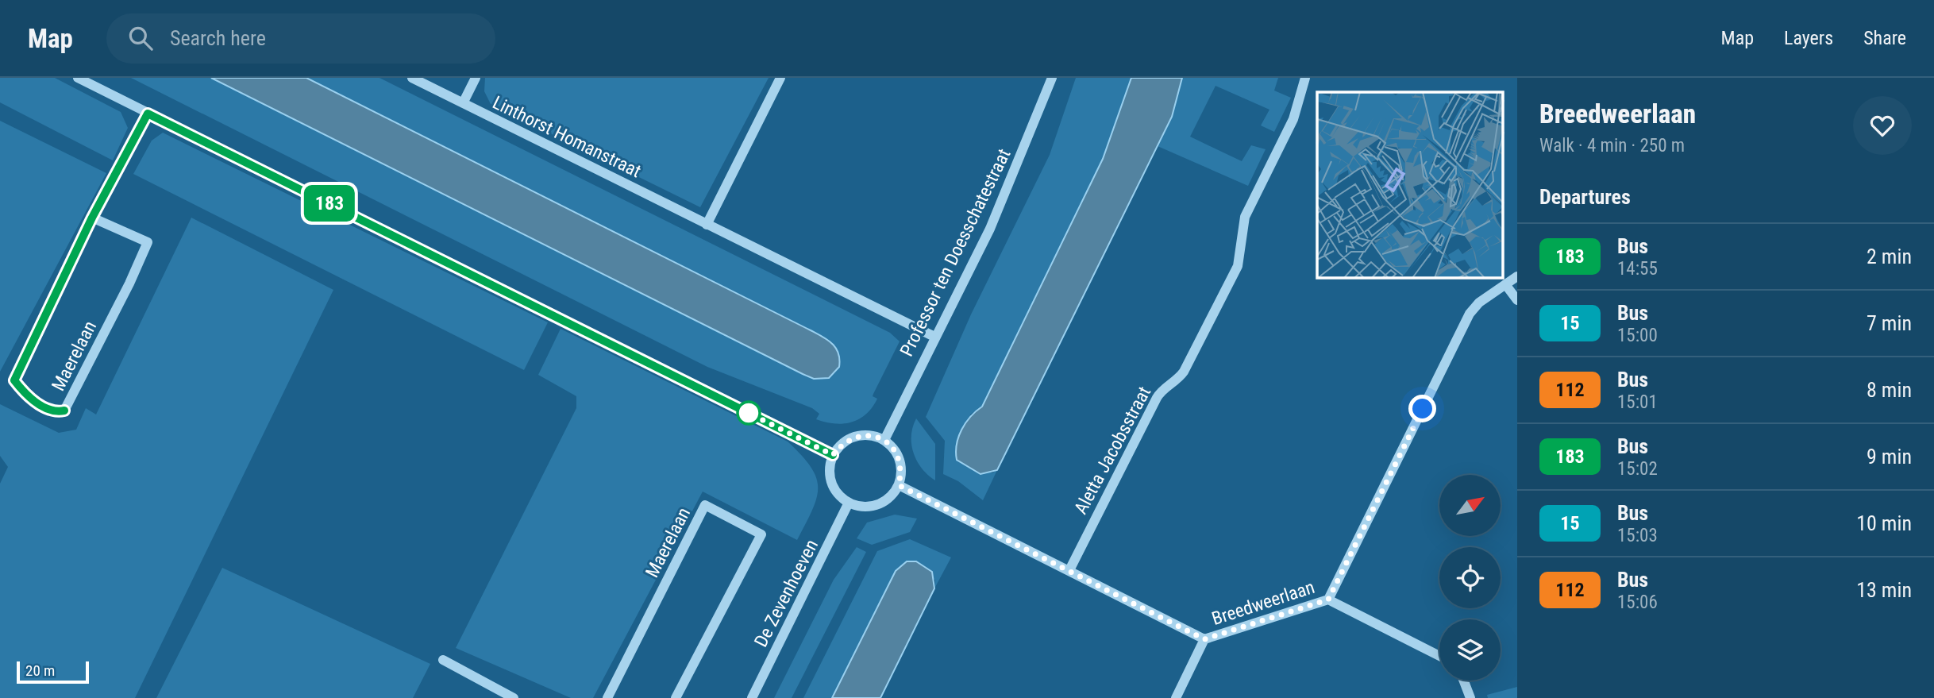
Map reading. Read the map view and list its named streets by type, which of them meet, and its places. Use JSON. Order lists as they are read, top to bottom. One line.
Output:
{"streets":{"street":["Linthorst Homanstraat","Professor ten Doesschatestraat","Maerelaan","Aletta Jacobsstraat","De Zevenhoeven","Breedweerlaan"]},"crossings":[["Linthorst Homanstraat","Professor ten Doesschatestraat"],["Professor ten Doesschatestraat","De Zevenhoeven"],["Professor ten Doesschatestraat","Breedweerlaan"],["Aletta Jacobsstraat","Breedweerlaan"],["De Zevenhoeven","Breedweerlaan"]],"lines":["bus line 183"],"scale_bar":"20 m","north":"top right","page":{"header":"Map","search":"Search here","nav":["Map","Layers","Share"],"on_map":"183","heading":[["Breedweerlaan","Walk · 4 min · 250 m"],"Departures"],"list":[{"mark":"183","name":"Bus","note":"14:55","value":"2 min"},{"mark":"15","name":"Bus","note":"15:00","value":"7 min"},{"mark":"112","name":"Bus","note":"15:01","value":"8 min"},{"mark":"183","name":"Bus","note":"15:02","value":"9 min"},{"mark":"15","name":"Bus","note":"15:03","value":"10 min"},{"mark":"112","name":"Bus","note":"15:06","value":"13 min"}],"scale":"20 m"}}
